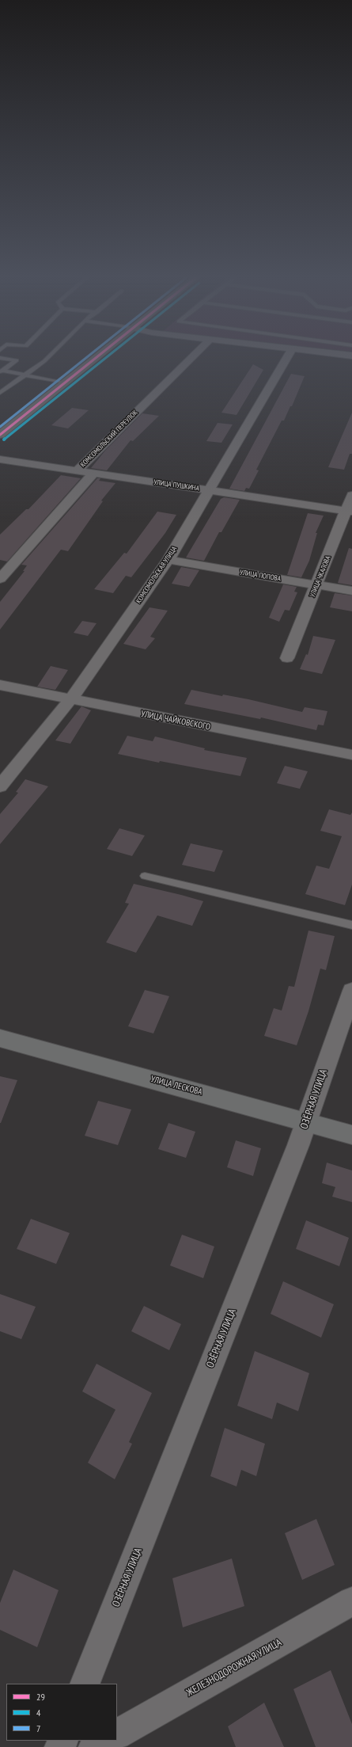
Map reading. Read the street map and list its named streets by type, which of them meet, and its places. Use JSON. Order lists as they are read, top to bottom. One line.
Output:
{"streets":{"main road":["УЛИЦА ЛЕСКОВА"],"street":["КОМСОМОЛЬСКИЙ ПЕРЕУЛОК","УЛИЦА ПУШКИНА","КОМСОМОЛЬСКАЯ УЛИЦА","УЛИЦА ПОПОВА","УЛИЦА ЧКАЛОВА","УЛИЦА ЧАЙКОВСКОГО","ОЗЁРНАЯ УЛИЦА","ЖЕЛЕЗНОДОРОЖНАЯ УЛИЦА"]},"crossings":[["КОМСОМОЛЬСКИЙ ПЕРЕУЛОК","УЛИЦА ПУШКИНА"],["УЛИЦА ПУШКИНА","КОМСОМОЛЬСКАЯ УЛИЦА"],["УЛИЦА ПУШКИНА","УЛИЦА ЧКАЛОВА"],["КОМСОМОЛЬСКАЯ УЛИЦА","УЛИЦА ПОПОВА"],["КОМСОМОЛЬСКАЯ УЛИЦА","УЛИЦА ЧАЙКОВСКОГО"],["УЛИЦА ПОПОВА","УЛИЦА ЧКАЛОВА"],["УЛИЦА ЛЕСКОВА","ОЗЁРНАЯ УЛИЦА"]],"lines":["transit line 29","transit line 4","transit line 7"],"legend":["29","4","7"]}
